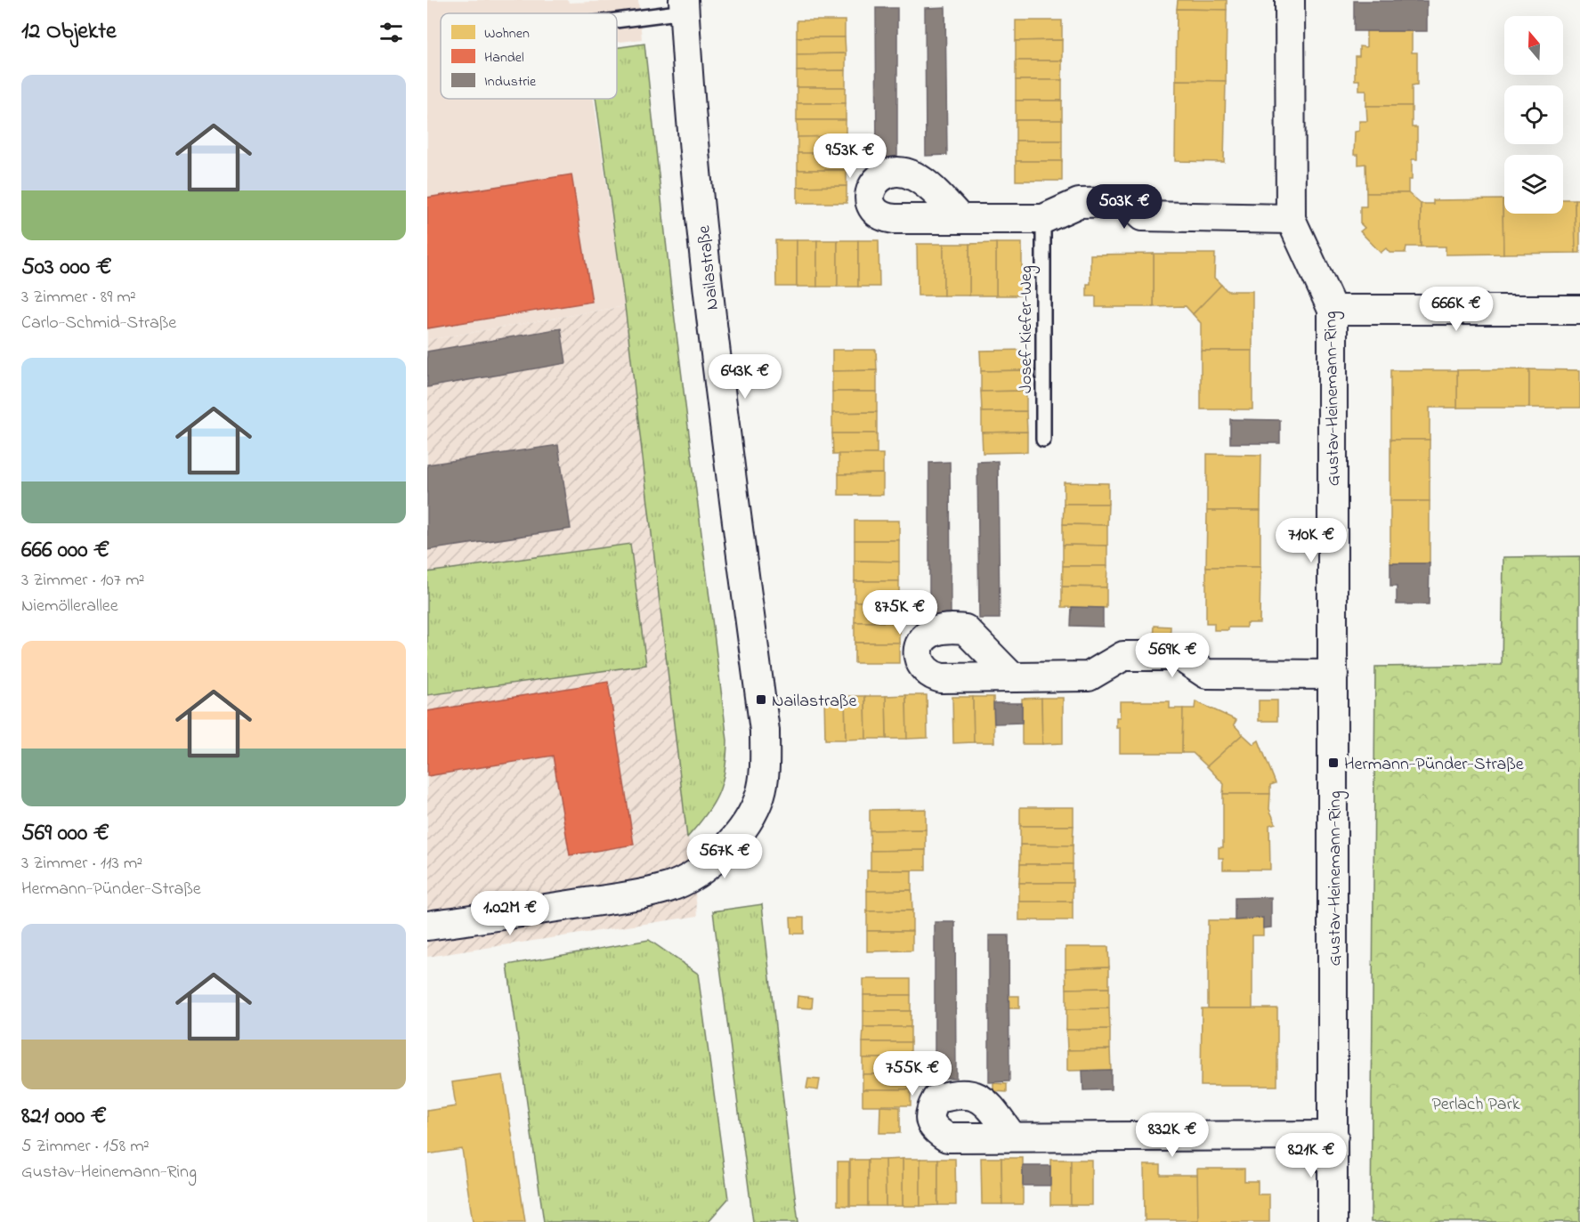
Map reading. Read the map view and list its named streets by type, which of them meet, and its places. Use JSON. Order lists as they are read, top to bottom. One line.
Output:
{"streets":{"street":["Nailastraße","Gustav-Heinemann-Ring"],"lane":["Josef-Kiefer-Weg"]},"parks":["Perlach Park"],"places":{"transit":["Nailastraße","Hermann-Pünder-Straße"]},"legend":["Wohnen","Handel","Industrie"],"north":"top","page":{"heading":"12 Objekte","list":[{"name":"503 000 €","note":"3 Zimmer · 89 m² · Carlo-Schmid-Straße"},{"name":"666 000 €","note":"3 Zimmer · 107 m² · Niemöllerallee"},{"name":"569 000 €","note":"3 Zimmer · 113 m² · Hermann-Pünder-Straße"},{"name":"821 000 €","note":"5 Zimmer · 158 m² · Gustav-Heinemann-Ring"}],"price":["953K €","503K €","666K €","643K €","710K €","875K €","569K €","567K €","1.02M €","755K €","832K €","821K €"]}}
